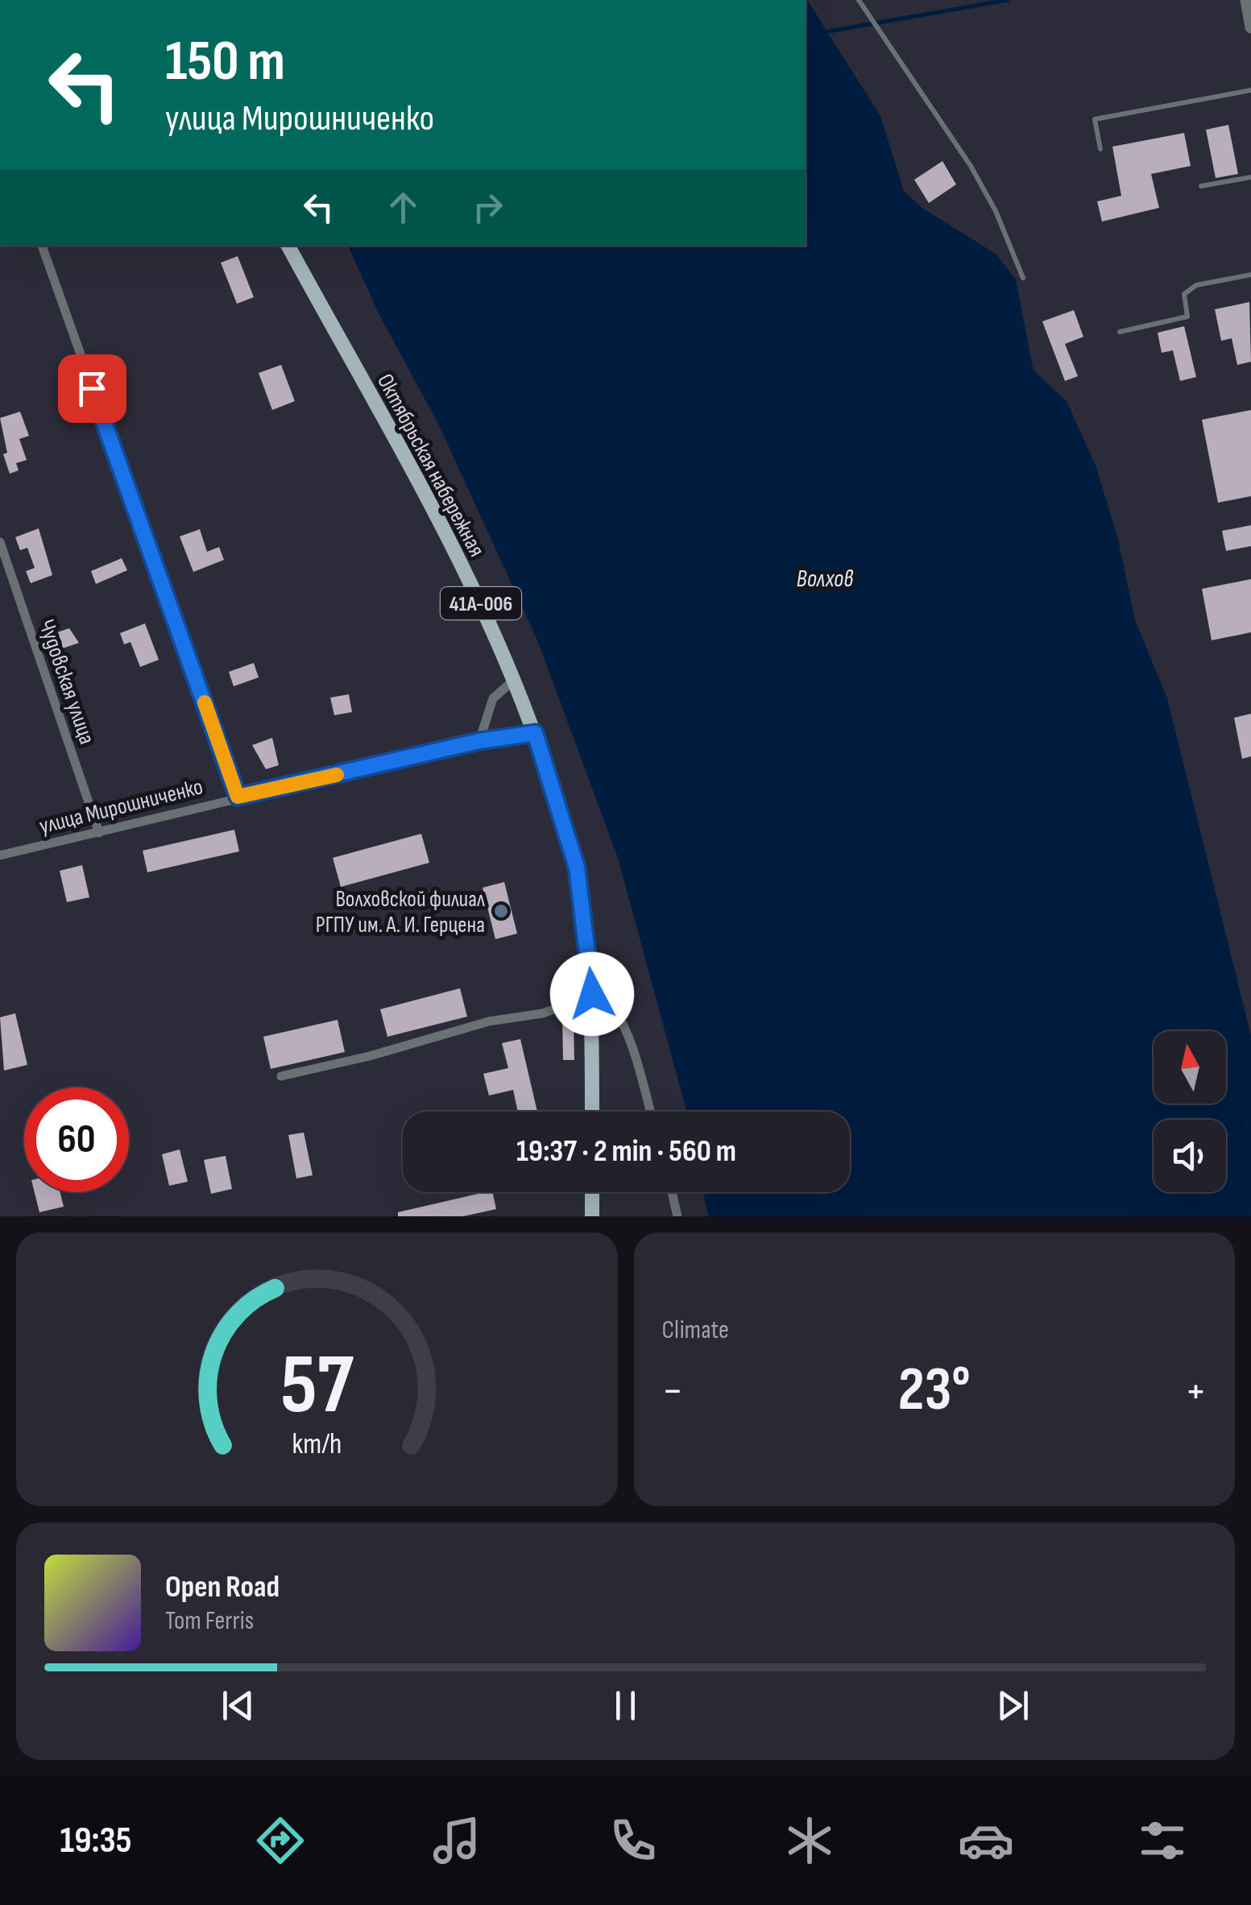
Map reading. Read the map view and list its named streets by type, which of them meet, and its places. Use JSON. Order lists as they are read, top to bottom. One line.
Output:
{"streets":{"main road":["Октябрьская набережная","41А-006"],"street":["Чудовская улица","улица Мирошниченко"]},"crossings":[["Октябрьская набережная","41А-006"],["Октябрьская набережная","улица Мирошниченко"],["Чудовская улица","улица Мирошниченко"]],"water":["Волхов"],"places":["Волховской филиал РГПУ им. А. И. Герцена"],"north":"top","page":{"turn":["150 m","улица Мирошниченко"],"limit":"60","trip":"19:37 · 2 min · 560 m","tile":"Climate","heat":["−","23°","+"],"song":["Open Road","Tom Ferris"],"tabs":"19:35","gauge":["57","km/h"]}}
